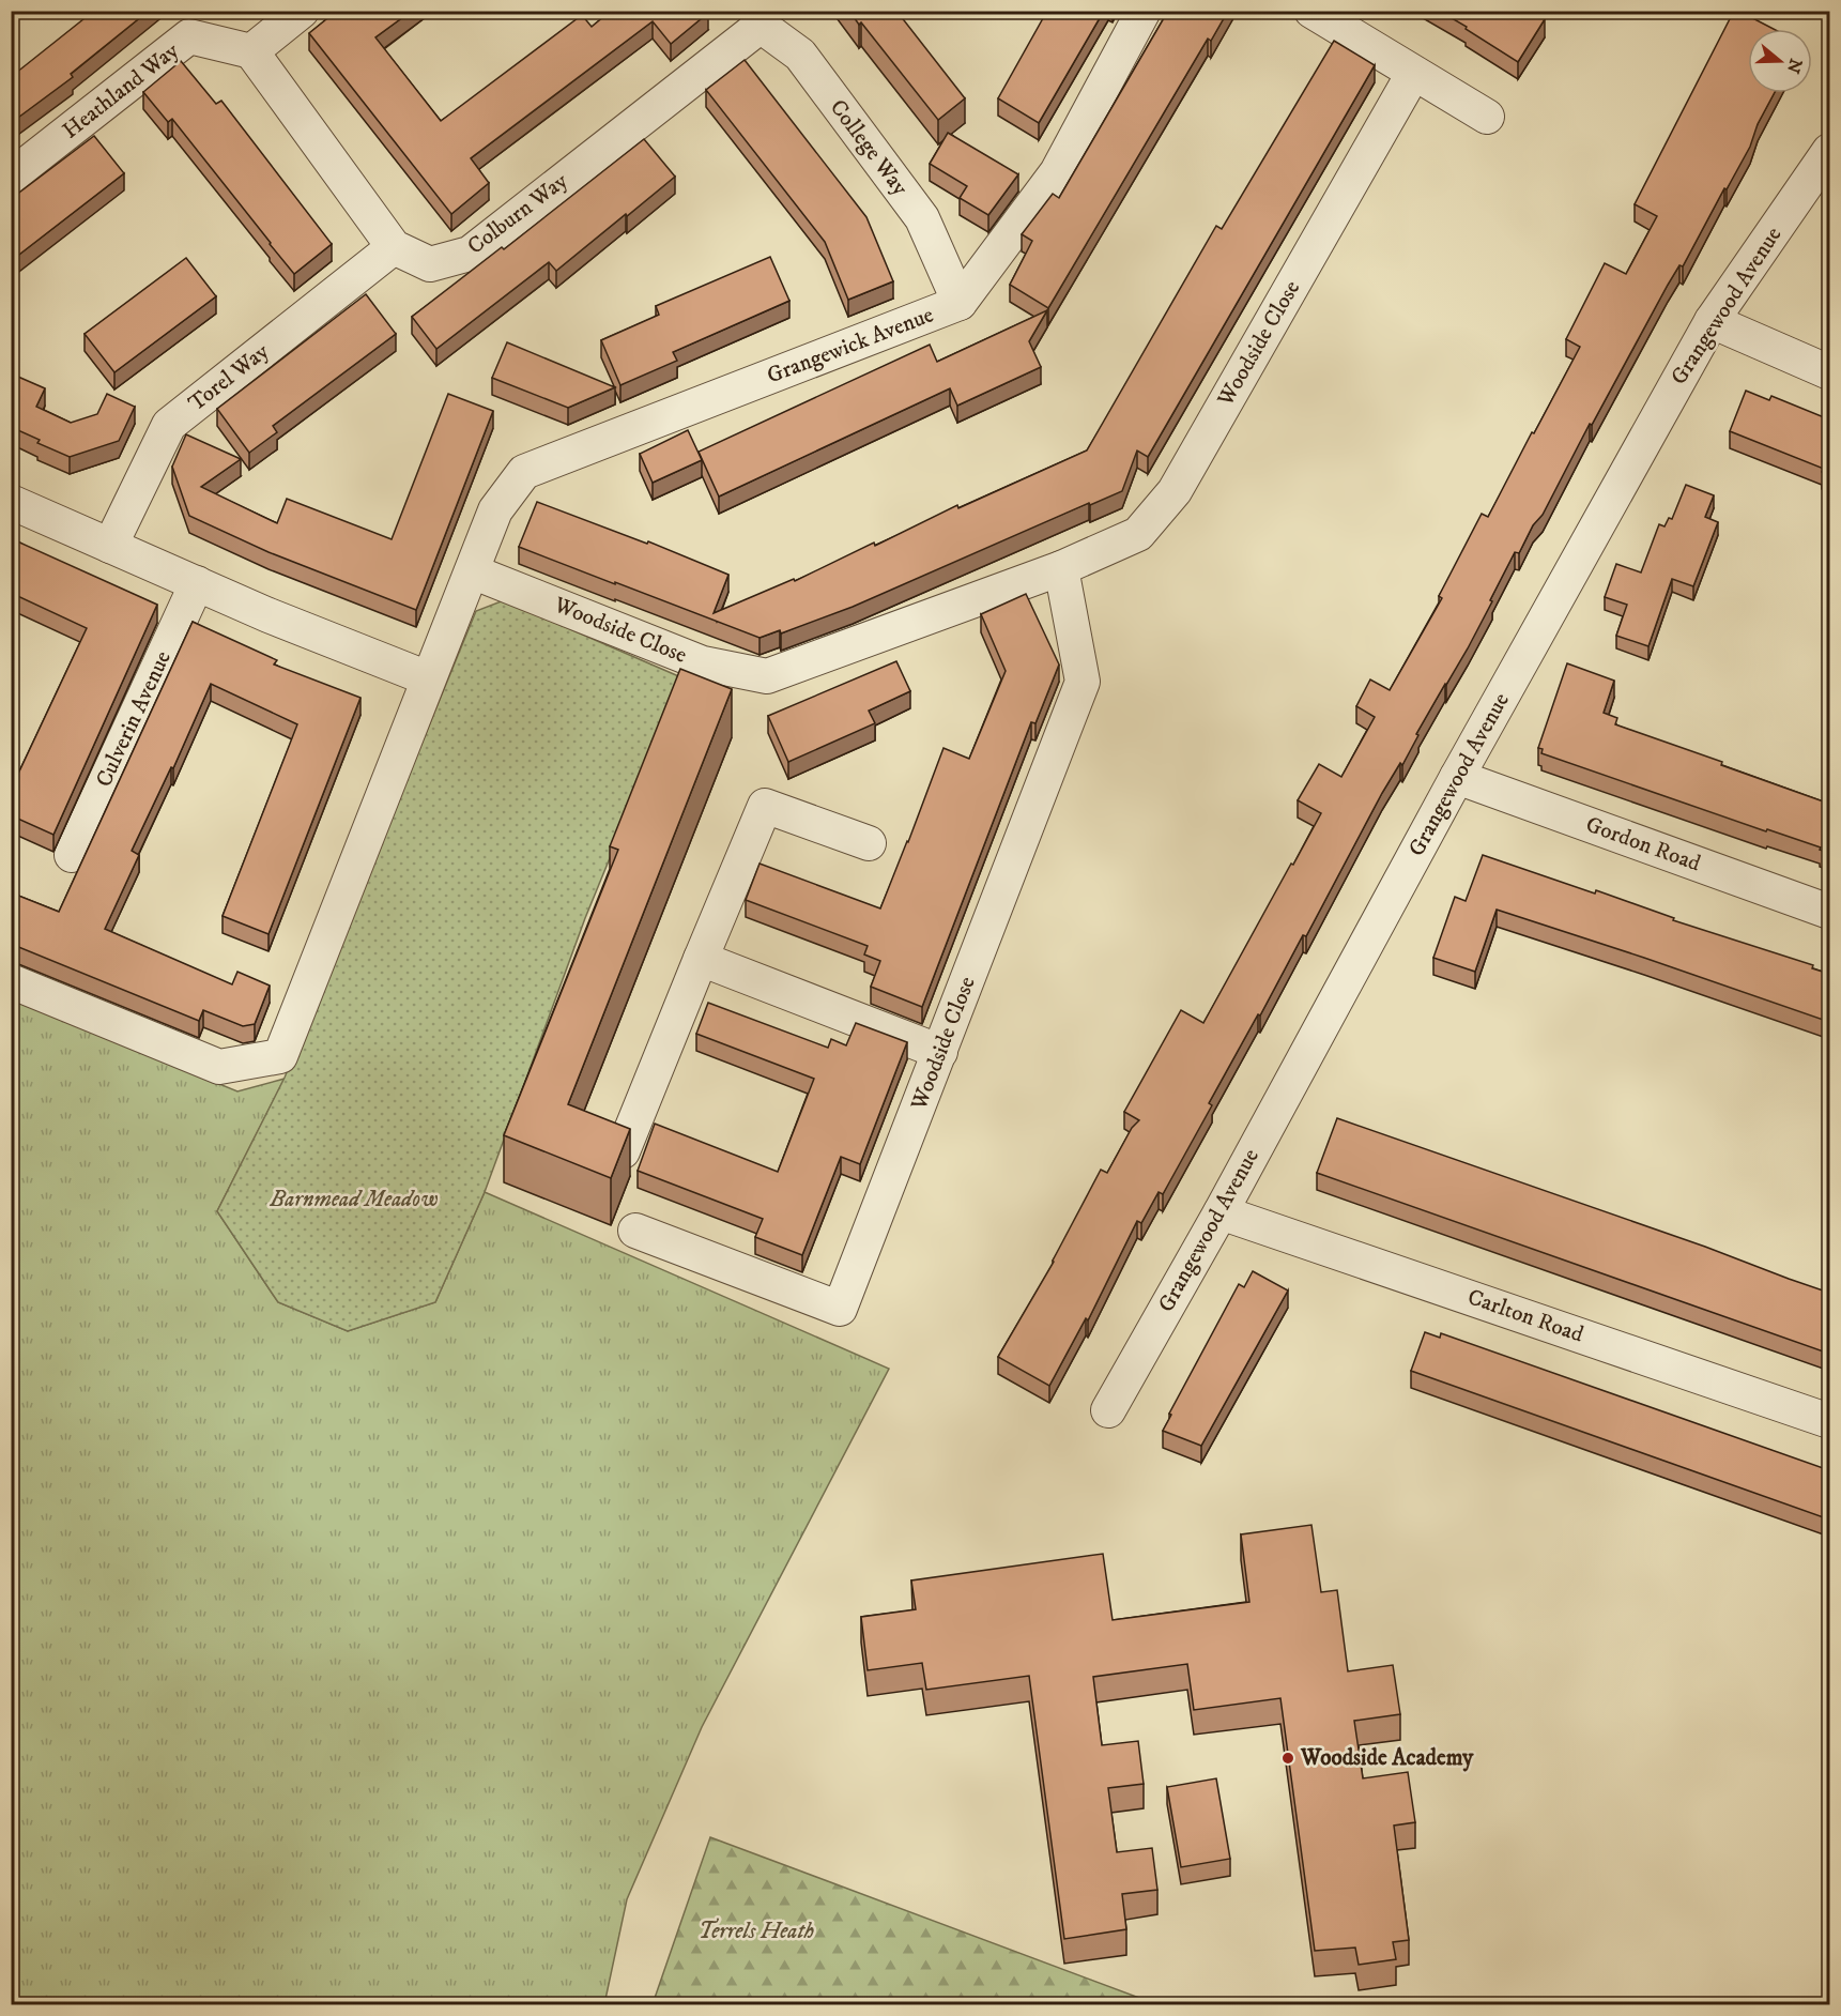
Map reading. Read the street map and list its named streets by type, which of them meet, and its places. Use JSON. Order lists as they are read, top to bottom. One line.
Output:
{"streets":{"street":["Heathland Way","College Way","Colburn Way","Grangewood Avenue","Woodside Close","Grangewick Avenue","Torel Way","Culverin Avenue","Gordon Road","Carlton Road"]},"crossings":[["Heathland Way","Colburn Way"],["College Way","Colburn Way"],["College Way","Grangewick Avenue"],["Colburn Way","Torel Way"],["Grangewood Avenue","Gordon Road"],["Grangewood Avenue","Carlton Road"],["Woodside Close","Grangewick Avenue"]],"parks":["Barnmead Meadow","Terrels Heath"],"places":["Woodside Academy"],"north":"right"}
